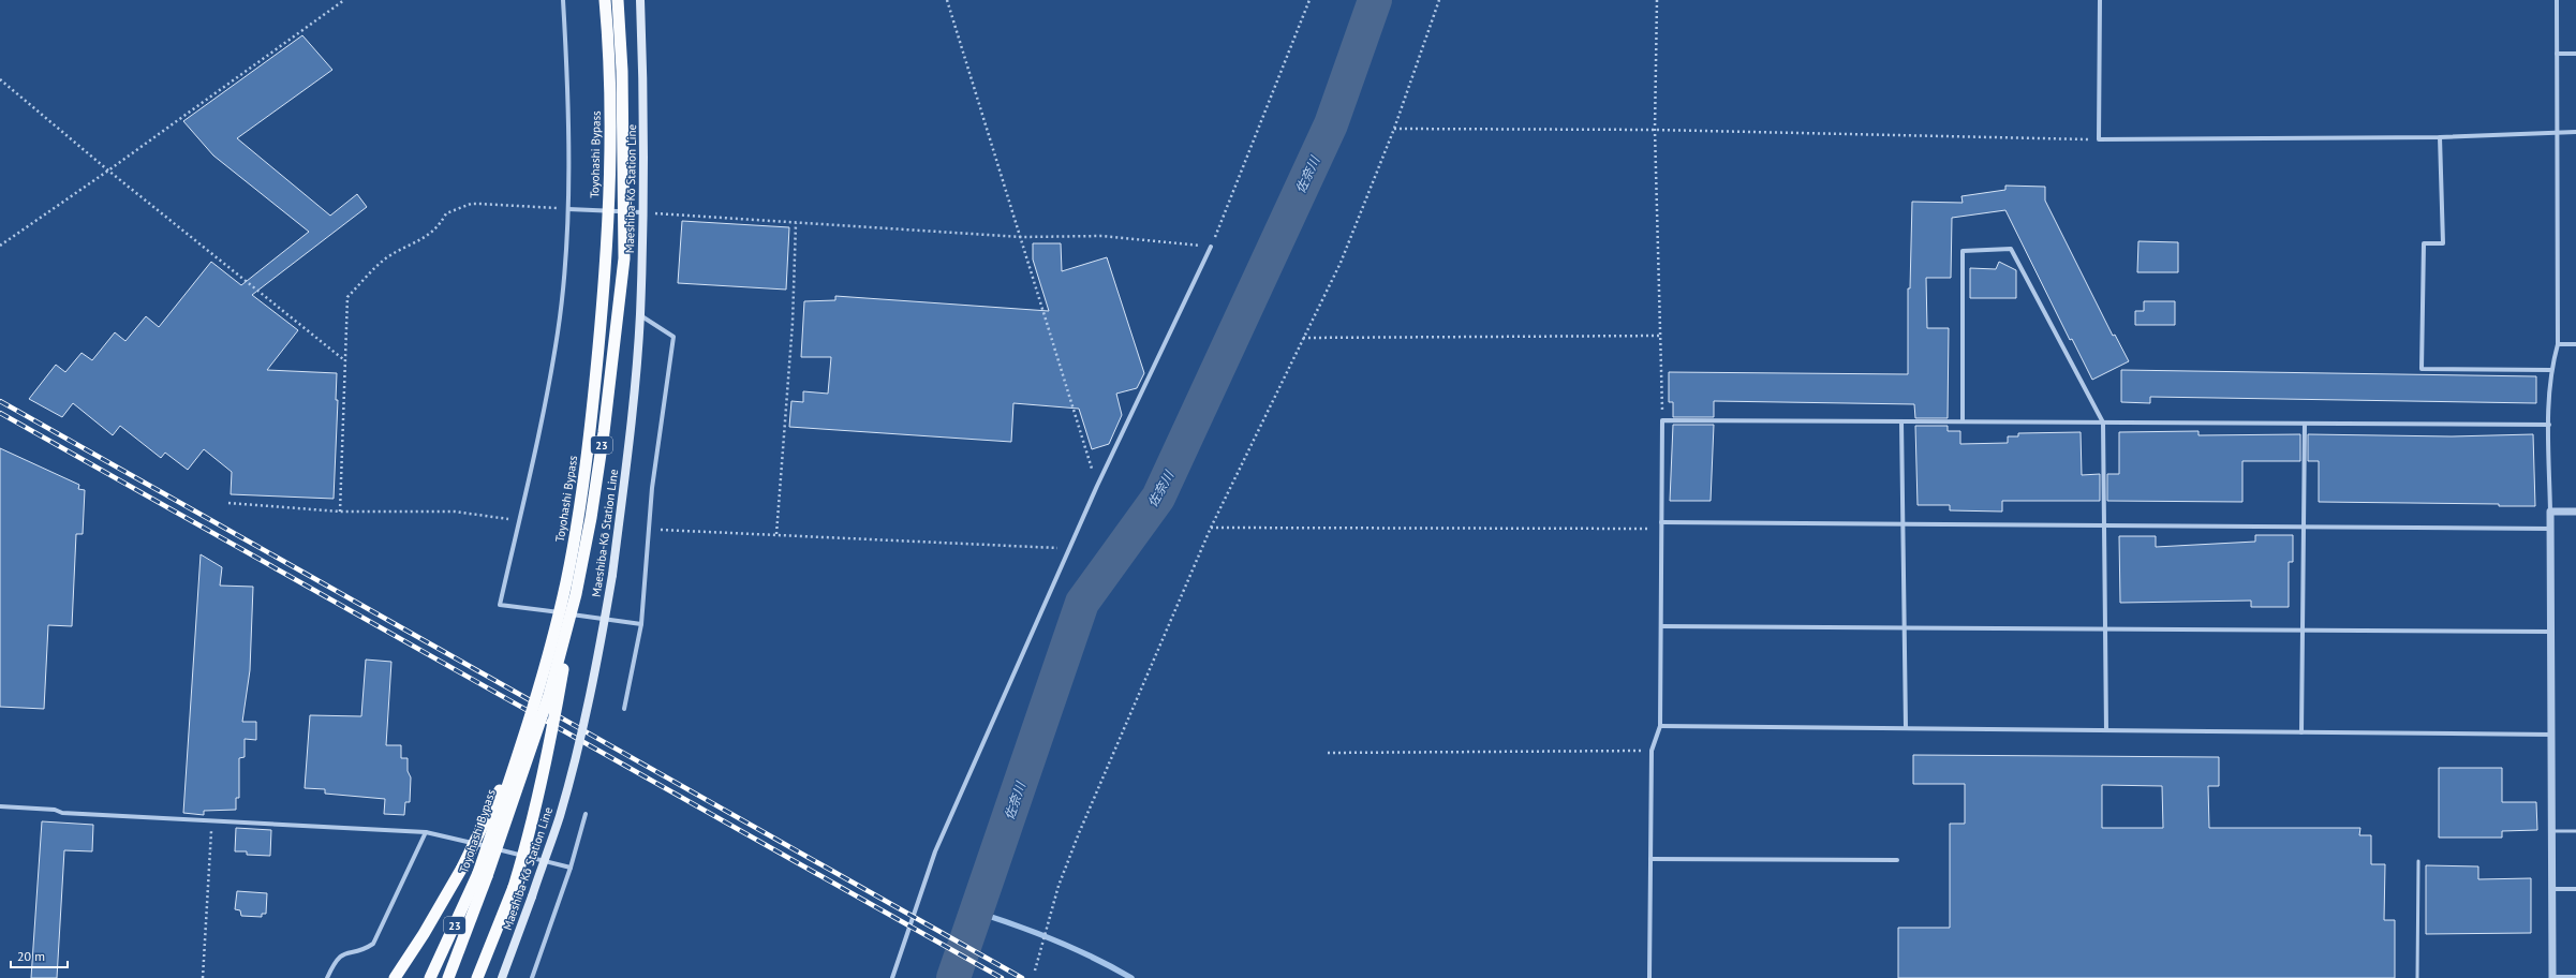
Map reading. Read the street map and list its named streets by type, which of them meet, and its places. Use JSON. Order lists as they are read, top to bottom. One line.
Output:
{"streets":{"highway":["Toyohashi Bypass","23"],"main road":["Maeshiba-Kō Station Line"]},"water":["佐奈川"],"scale_bar":"20 m"}
